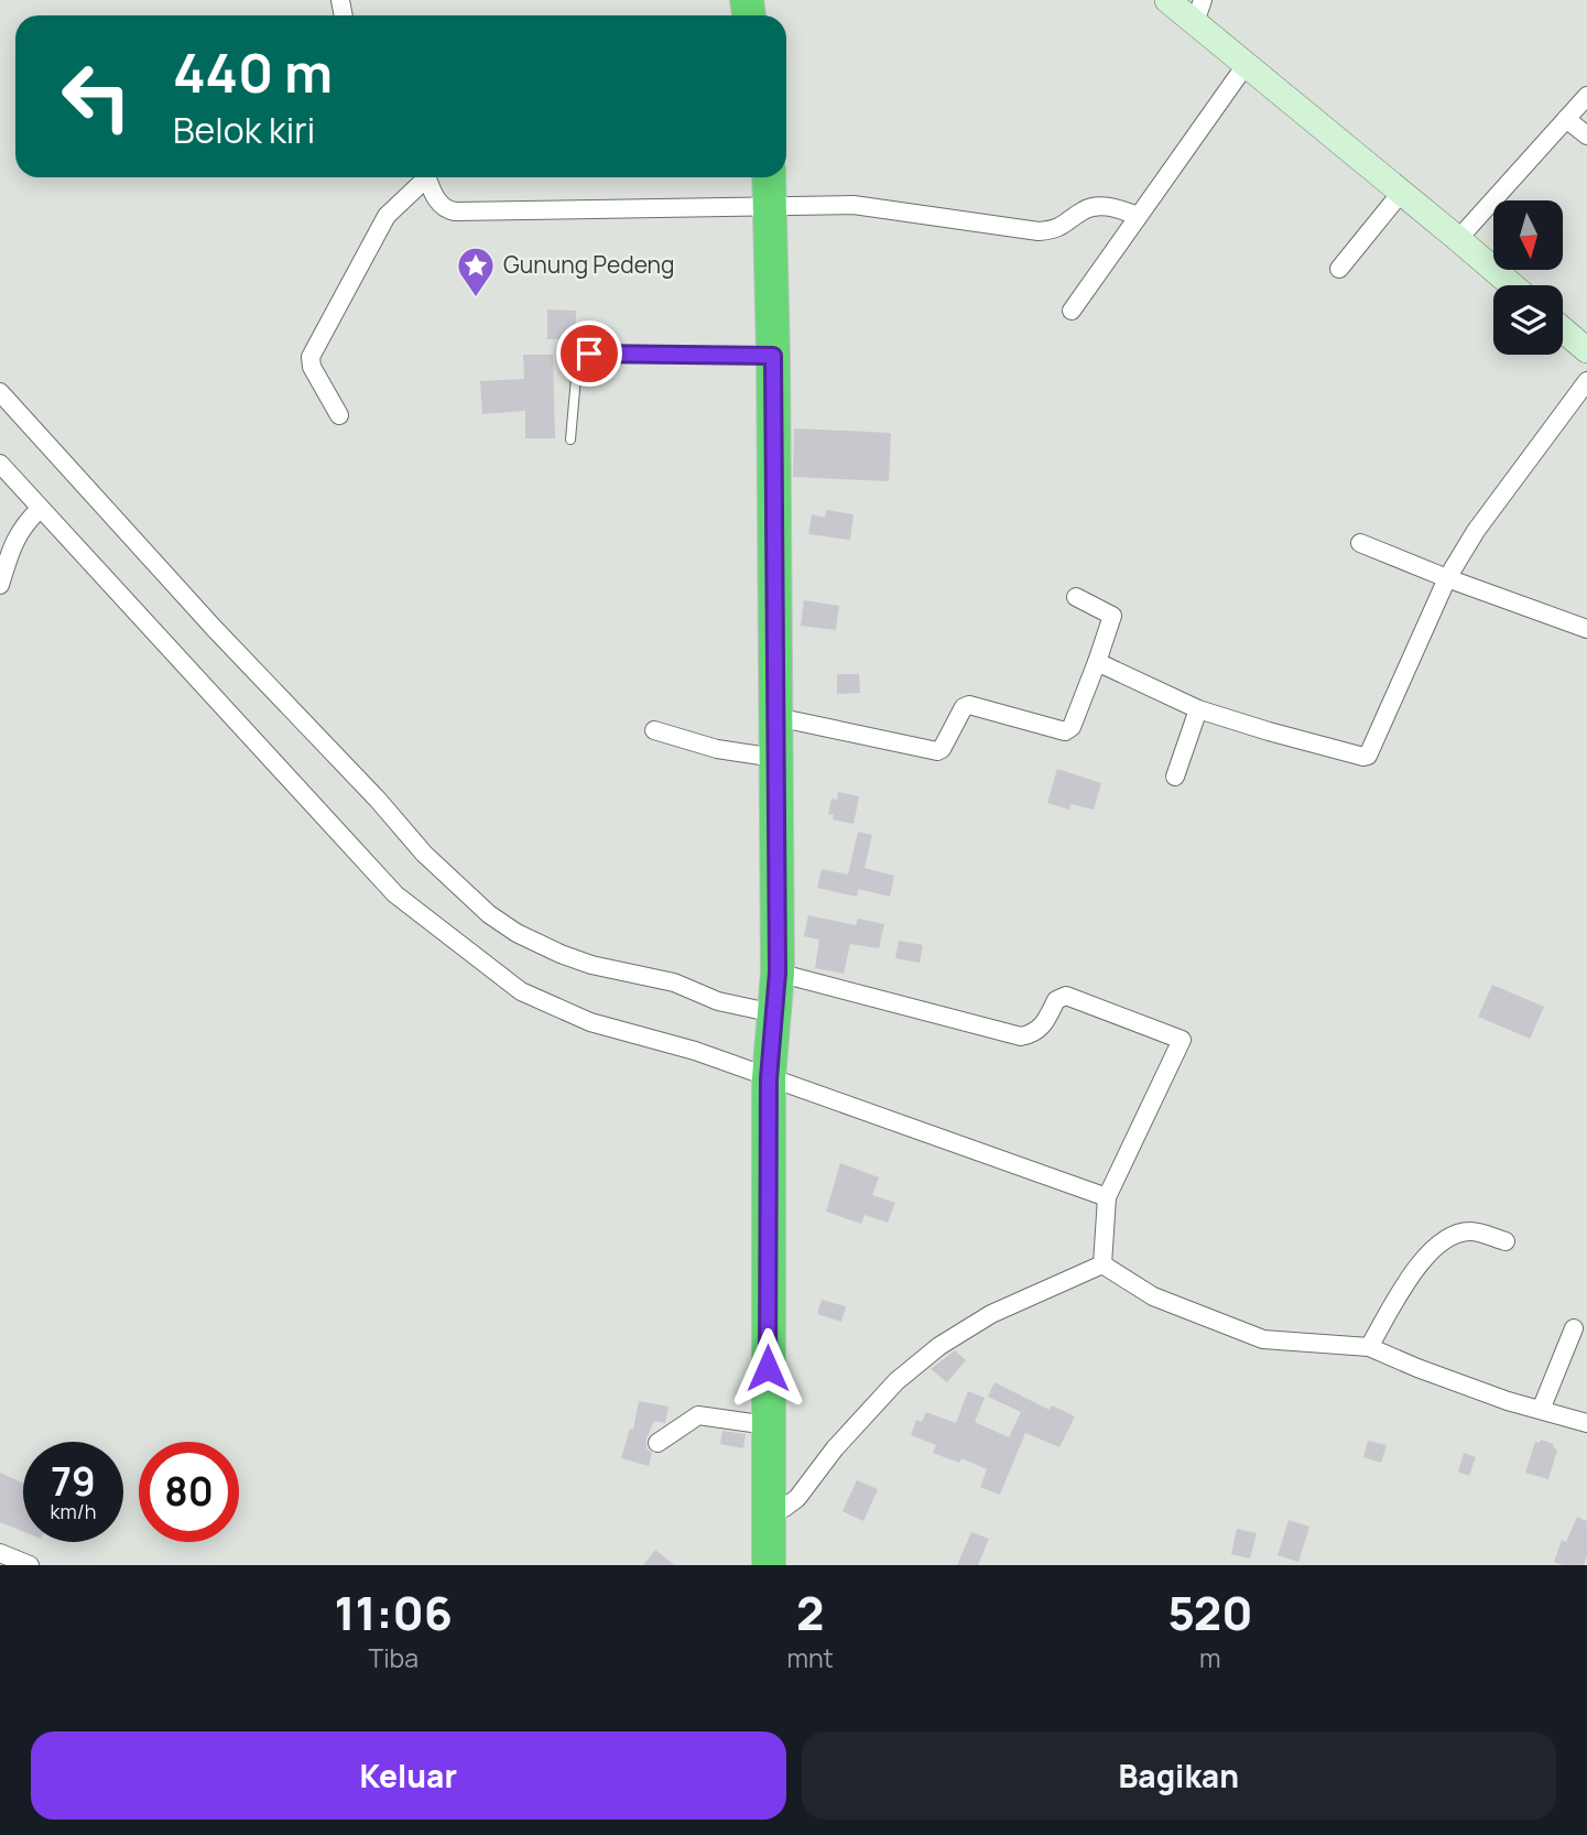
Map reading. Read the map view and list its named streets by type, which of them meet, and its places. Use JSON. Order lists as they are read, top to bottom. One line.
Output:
{"places":{"place":["Gunung Pedeng"]},"north":"bottom","page":{"turn":["440 m","Belok kiri"],"speed":"79 km/h","limit":"80","eta":["11:06","Tiba","2","mnt","520","m"],"buttons":["Keluar","Bagikan"]}}
